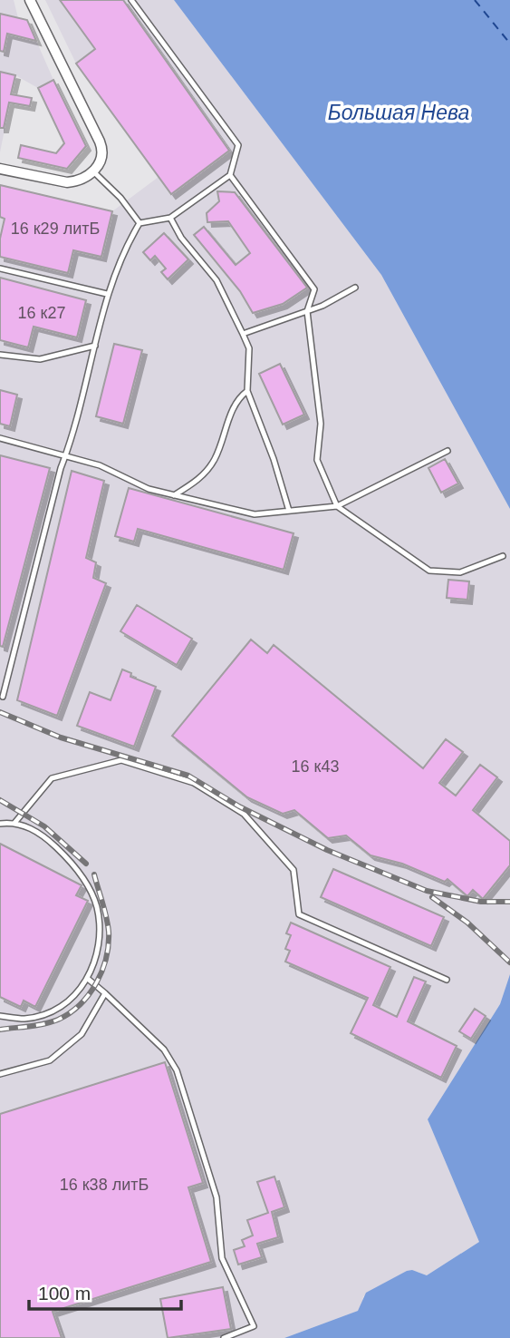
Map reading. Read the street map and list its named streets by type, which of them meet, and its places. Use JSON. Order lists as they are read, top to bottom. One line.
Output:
{"water":["Большая Нева"],"house_numbers":["16 к29 литБ","16 к27","16 к43","16 к38 литБ"],"scale_bar":"100 m"}
